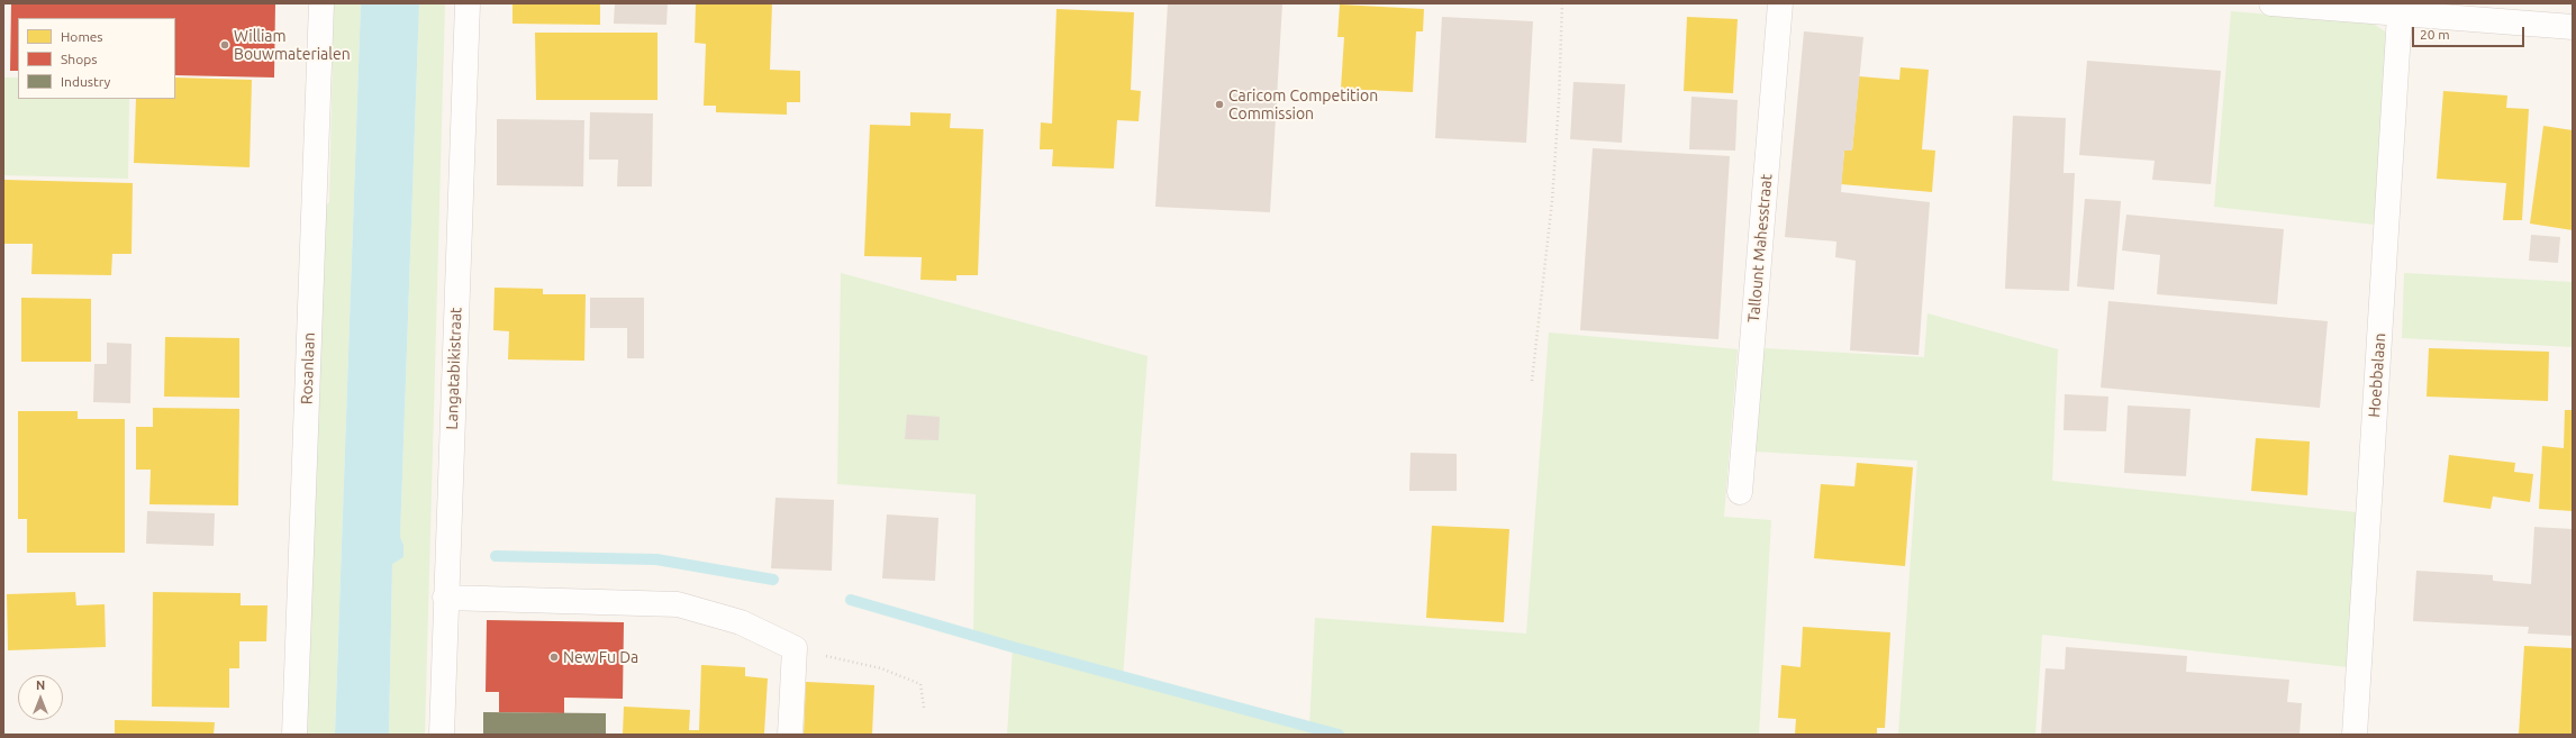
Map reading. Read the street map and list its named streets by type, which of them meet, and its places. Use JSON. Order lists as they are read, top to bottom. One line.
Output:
{"streets":{"street":["Tallount Mahesstraat","Rosanlaan","Langatabikistraat","Hoebbalaan"]},"places":["William Bouwmaterialen","Caricom Competition Commission","New Fu Da"],"legend":["Homes","Shops","Industry"],"scale_bar":"20 m","north":"top"}
